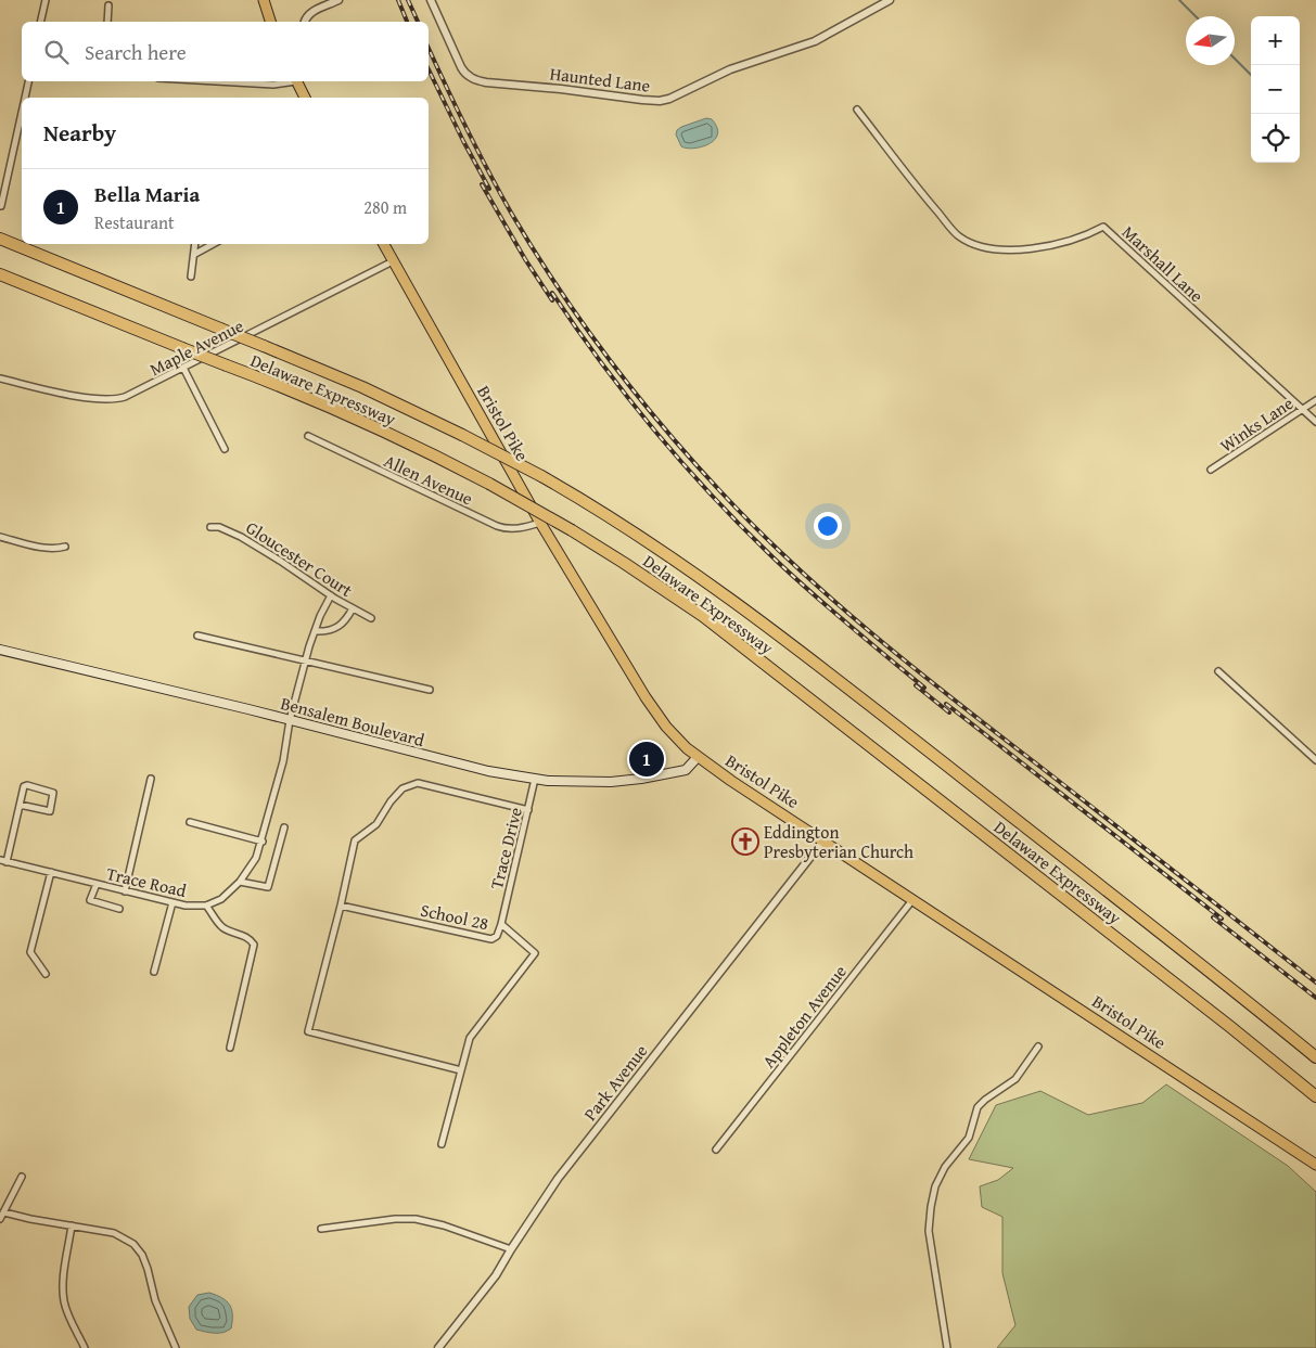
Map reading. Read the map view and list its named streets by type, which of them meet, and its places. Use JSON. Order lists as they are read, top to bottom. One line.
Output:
{"streets":{"highway":["Delaware Expressway"],"main road":["Bristol Pike","Bensalem Boulevard"],"street":["Haunted Lane","Marshall Lane","Maple Avenue","Winks Lane","Allen Avenue","Gloucester Court","Trace Drive","Trace Road","School 28","Appleton Avenue","Park Avenue"]},"crossings":[["Marshall Lane","Winks Lane"],["Maple Avenue","Bristol Pike"],["Bristol Pike","Allen Avenue"],["Bristol Pike","Bensalem Boulevard"],["Bristol Pike","Appleton Avenue"],["Bristol Pike","Park Avenue"],["Gloucester Court","Trace Road"],["Bensalem Boulevard","Trace Drive"],["Bensalem Boulevard","Trace Road"],["Trace Drive","School 28"]],"places":{"church":["Eddington Presbyterian Church"]},"north":"left","page":{"map_buttons":["+","−"],"search":"Search here","heading":"Nearby","list":[{"mark":"1","name":"Bella Maria","note":"Restaurant","value":"280 m"}],"pins":"1"}}
